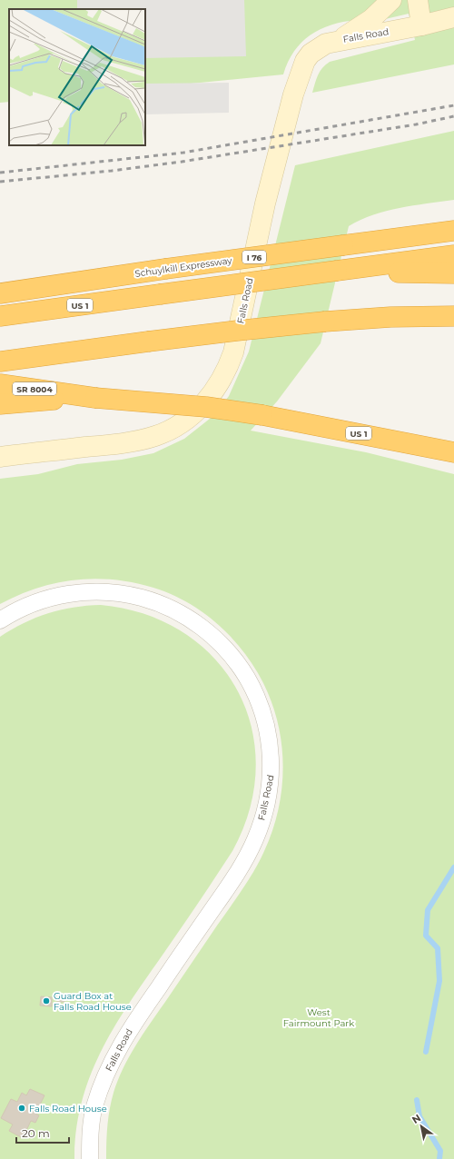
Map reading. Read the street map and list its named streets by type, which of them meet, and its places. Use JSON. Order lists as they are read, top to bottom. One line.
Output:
{"streets":{"highway":["I 76","Schuylkill Expressway","US 1","SR 8004"],"main road":["Falls Road"]},"crossings":[["US 1","SR 8004"]],"parks":["West Fairmount Park"],"places":["Guard Box at Falls Road House","Falls Road House"],"scale_bar":"20 m","north":"top left"}
